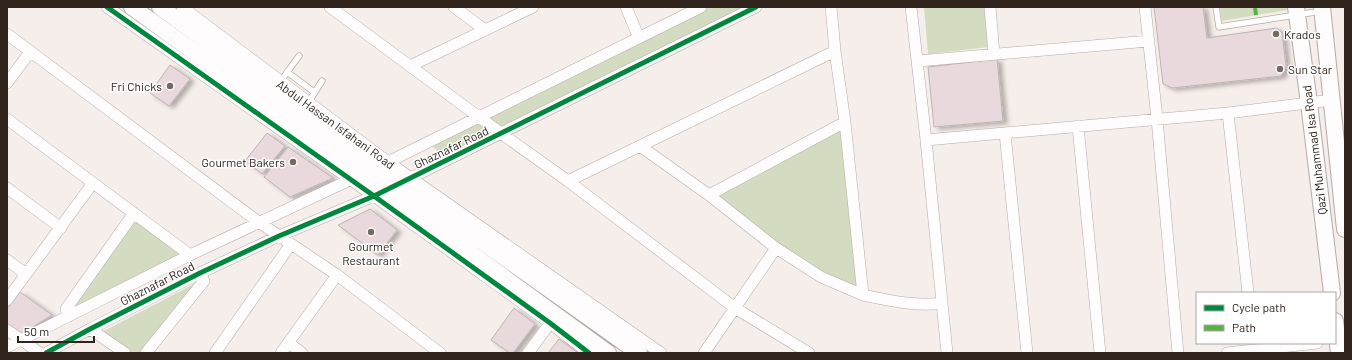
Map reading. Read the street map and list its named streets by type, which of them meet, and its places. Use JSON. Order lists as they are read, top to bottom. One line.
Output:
{"streets":{"main road":["Abdul Hassan Isfahani Road","Qazi Muhammad Isa Road"],"street":["Ghaznafar Road"]},"crossings":[["Abdul Hassan Isfahani Road","Ghaznafar Road"]],"places":["Krados","Sun Star","Fri Chicks","Gourmet Bakers","Gourmet Restaurant"],"legend":["Cycle path","Path"],"scale_bar":"50 m"}
